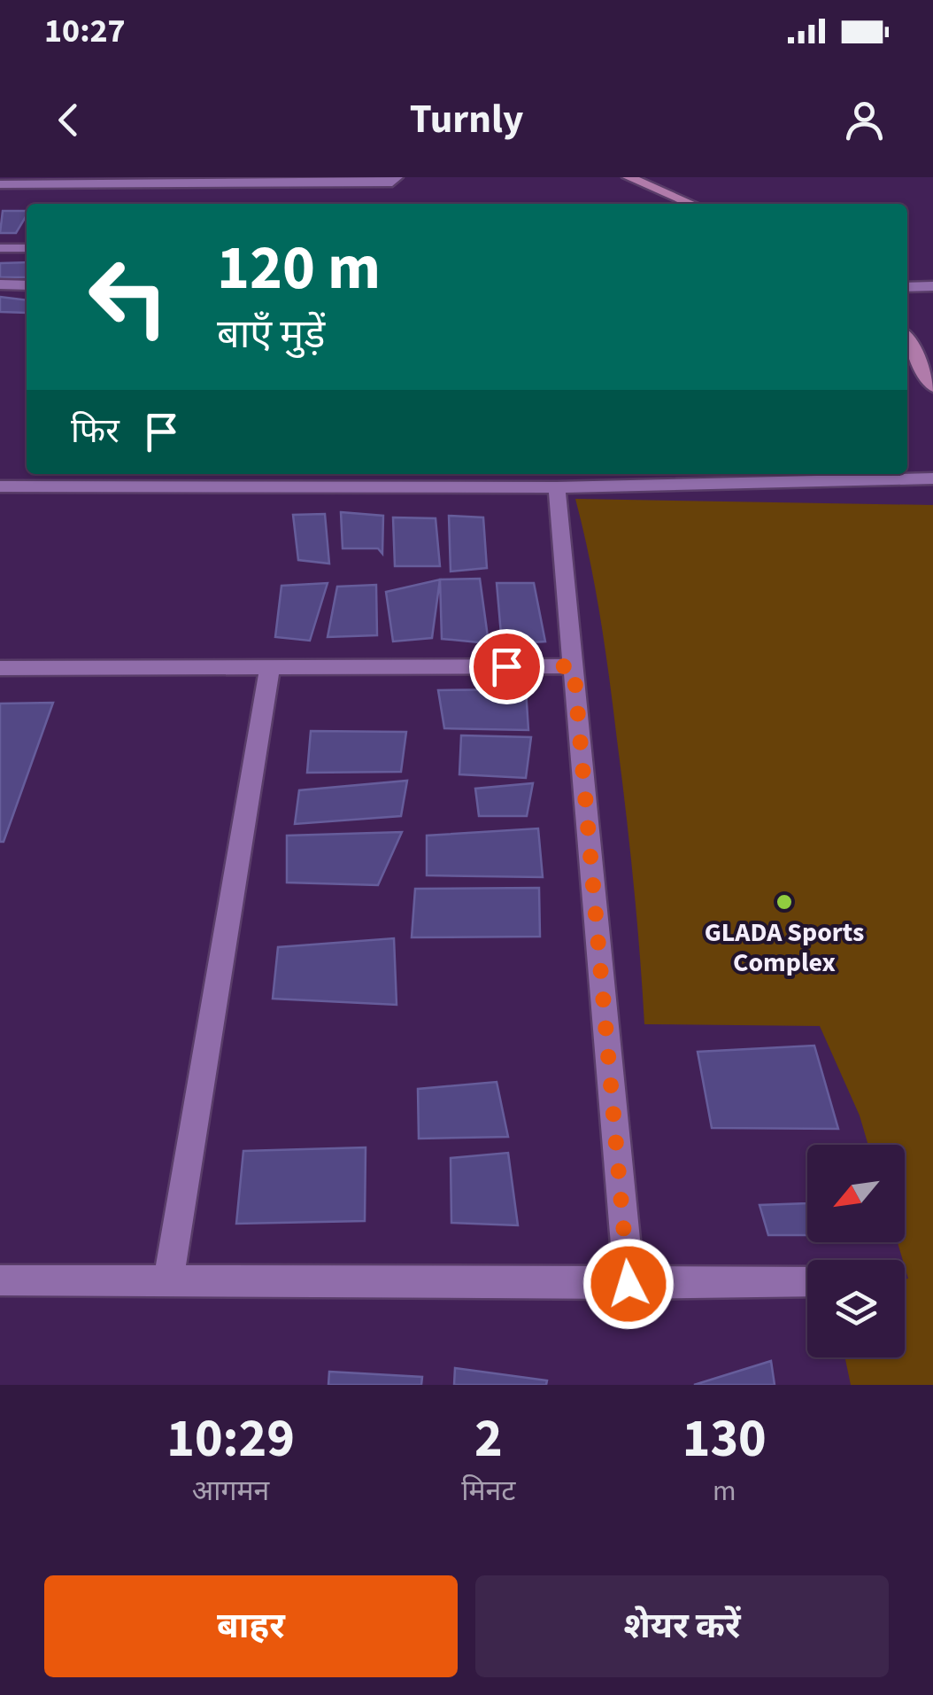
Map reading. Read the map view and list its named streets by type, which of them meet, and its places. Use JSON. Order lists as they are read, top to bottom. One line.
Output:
{"places":["GLADA Sports Complex"],"north":"bottom left","page":{"status":"10:27","header":"Turnly","turn":["120 m","बाएँ मुड़ें"],"then":"फिर","eta":["10:29","आगमन","2","मिनट","130","m"],"buttons":["बाहर","शेयर करें"]}}
